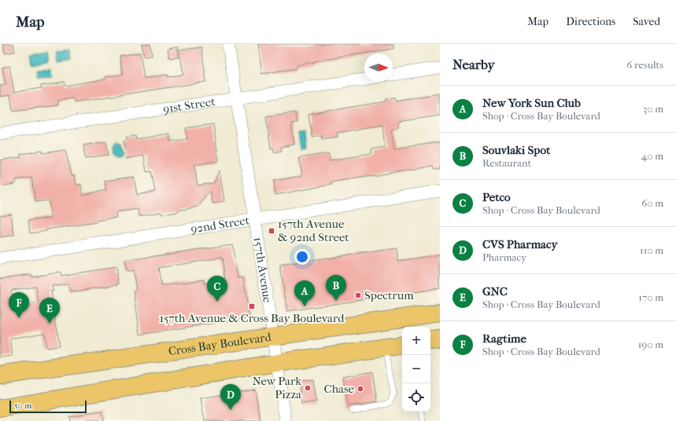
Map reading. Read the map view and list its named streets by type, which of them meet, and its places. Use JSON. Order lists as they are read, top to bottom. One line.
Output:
{"streets":{"main road":["Cross Bay Boulevard"],"street":["91st Street","92nd Street","157th Avenue"]},"crossings":[["91st Street","157th Avenue"],["92nd Street","157th Avenue"],["157th Avenue","Cross Bay Boulevard"]],"places":{"transit":["157th Avenue & 92nd Street","157th Avenue & Cross Bay Boulevard"],"other":["Spectrum","New Park Pizza","Chase"]},"scale_bar":"50 m","north":"right","page":{"header":"Map","nav":["Map","Directions","Saved"],"heading":["Nearby","6 results"],"list":[{"mark":"A","name":"New York Sun Club","note":"Shop · Cross Bay Boulevard","value":"30 m"},{"mark":"B","name":"Souvlaki Spot","note":"Restaurant","value":"40 m"},{"mark":"C","name":"Petco","note":"Shop · Cross Bay Boulevard","value":"60 m"},{"mark":"D","name":"CVS Pharmacy","note":"Pharmacy","value":"110 m"},{"mark":"E","name":"GNC","note":"Shop · Cross Bay Boulevard","value":"170 m"},{"mark":"F","name":"Ragtime","note":"Shop · Cross Bay Boulevard","value":"190 m"}],"pins":["B","C","A","F","E","D"],"map_buttons":["+","−"],"scale":"50 m"}}
